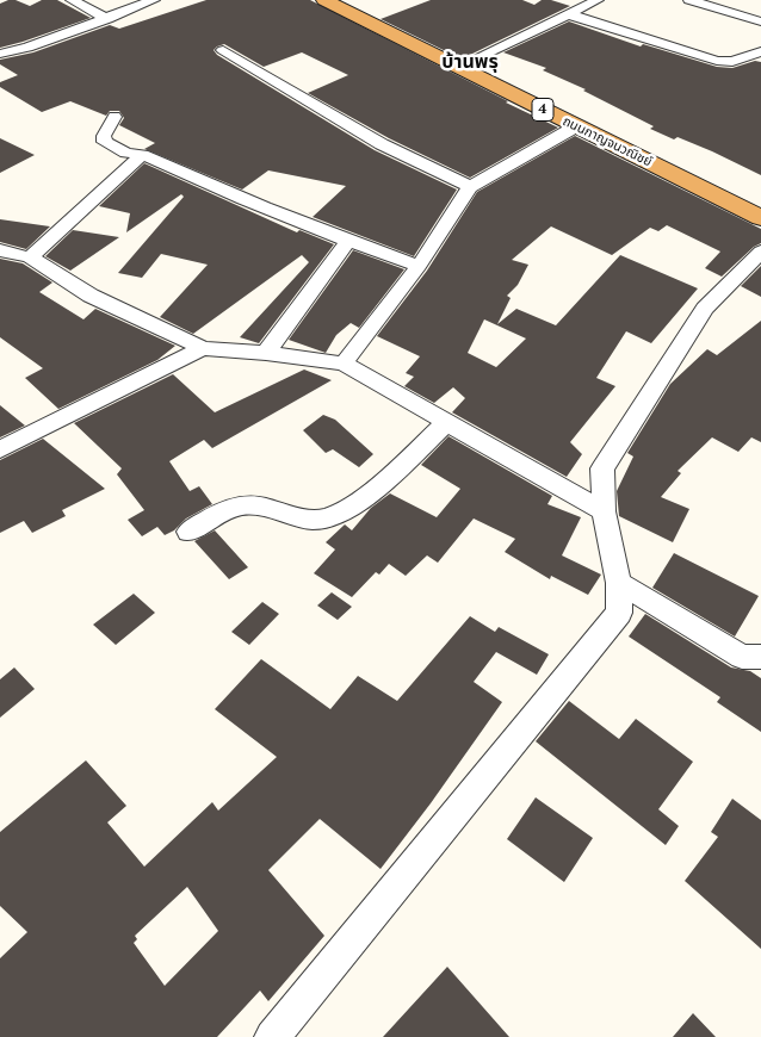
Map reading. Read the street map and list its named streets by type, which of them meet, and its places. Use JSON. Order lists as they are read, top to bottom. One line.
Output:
{"streets":{"highway":["4","ถนนกาญจนวณิชย์"]},"districts":["บ้านพรุ"]}
